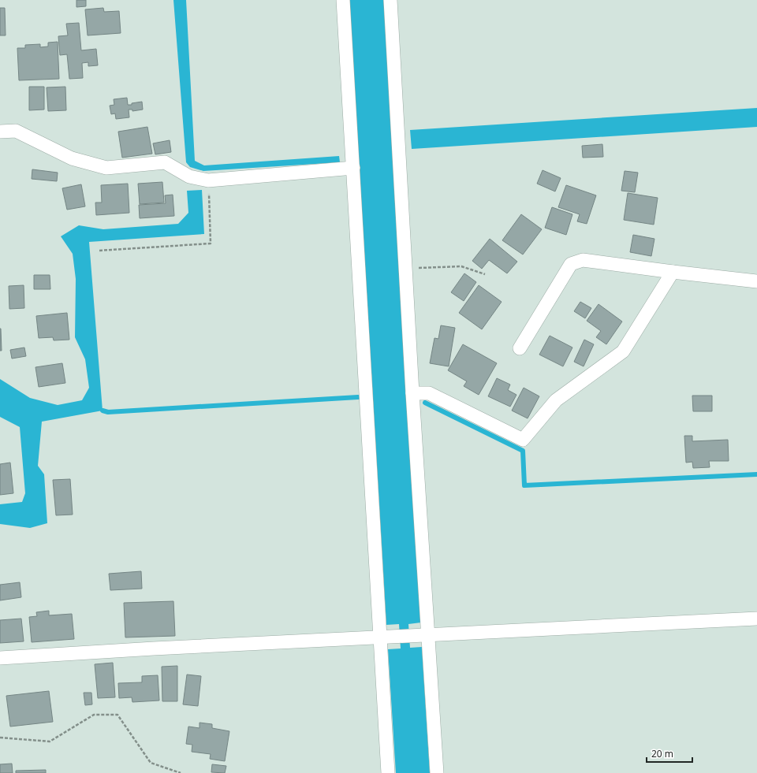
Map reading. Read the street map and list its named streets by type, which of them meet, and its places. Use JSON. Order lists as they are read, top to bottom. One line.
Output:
{"scale_bar":"20 m"}
